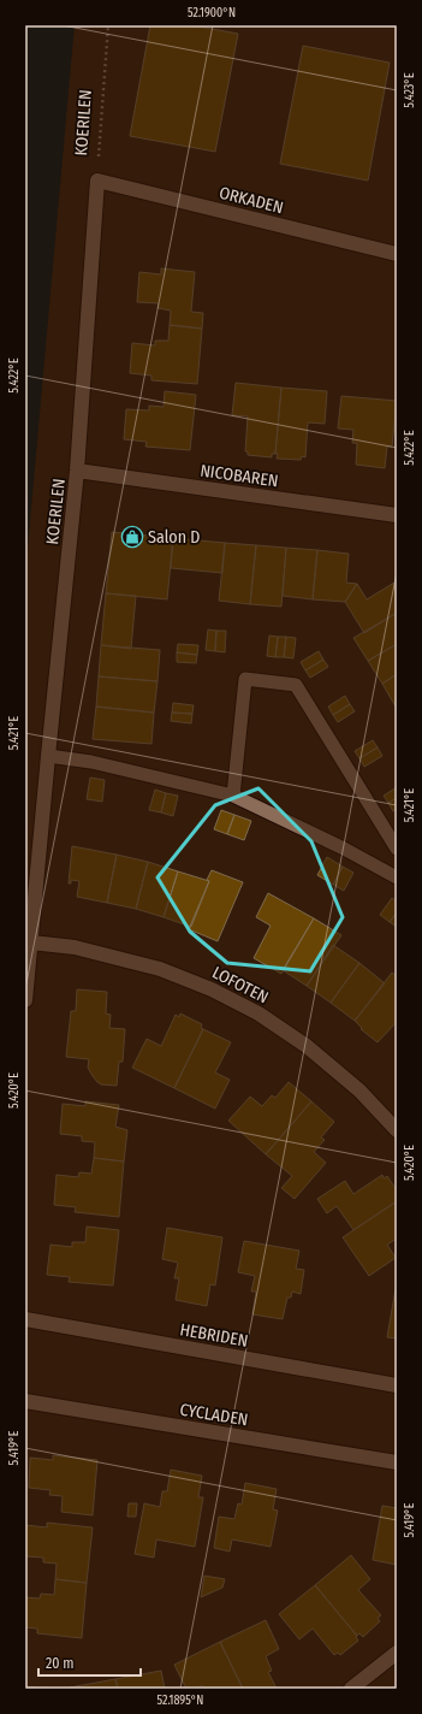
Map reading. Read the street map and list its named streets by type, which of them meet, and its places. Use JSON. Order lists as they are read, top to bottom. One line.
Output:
{"streets":{"street":["KOERILEN","ORKADEN","NICOBAREN","LOFOTEN","HEBRIDEN","CYCLADEN"]},"crossings":[["KOERILEN","ORKADEN"],["KOERILEN","NICOBAREN"],["KOERILEN","LOFOTEN"]],"places":{"shop":["Salon D"]},"scale_bar":"20 m","coordinates":["52.1900°N","5.423°E","5.422°E","5.421°E","5.420°E","5.419°E","52.1895°N"]}
